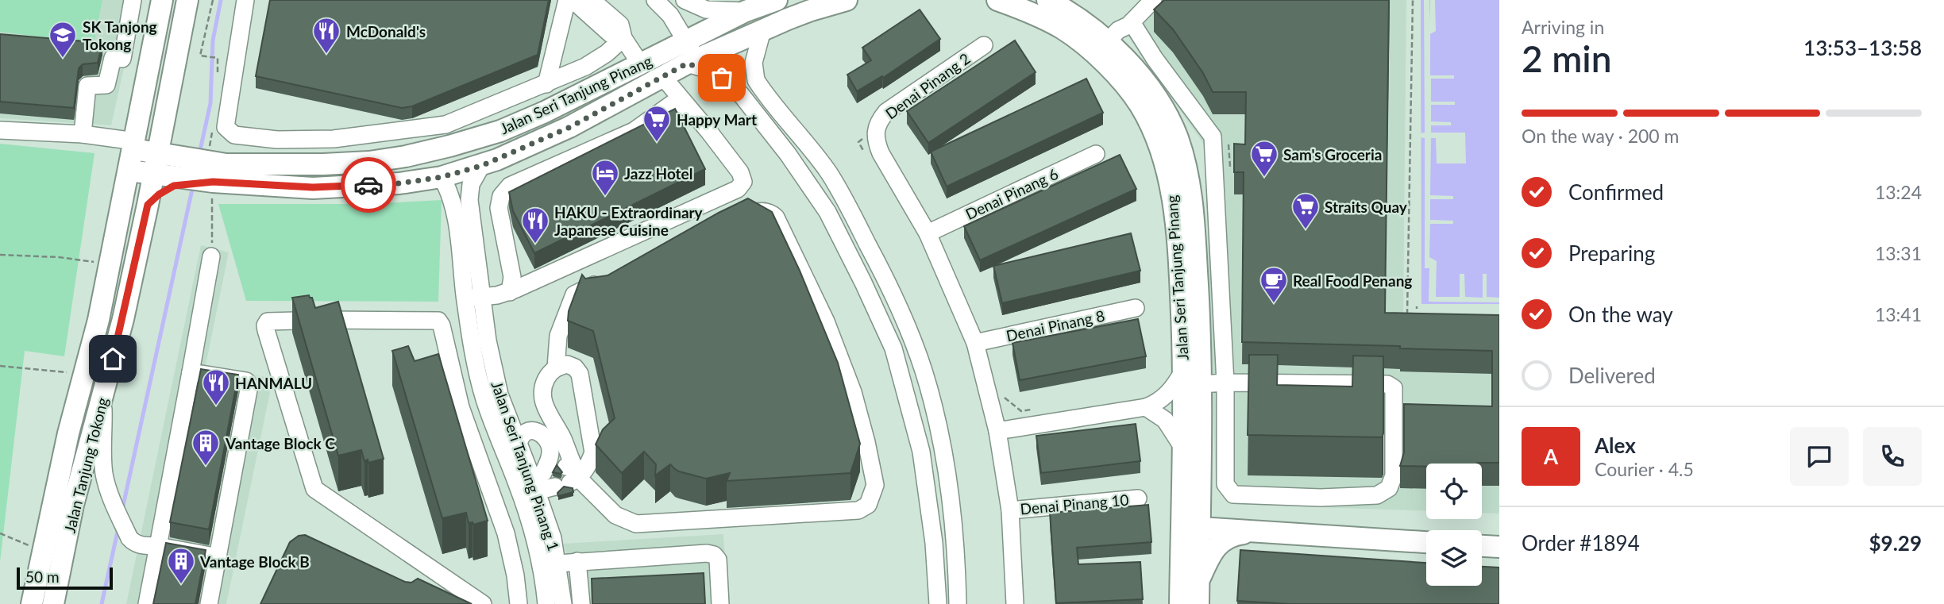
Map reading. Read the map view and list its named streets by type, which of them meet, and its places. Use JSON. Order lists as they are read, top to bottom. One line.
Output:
{"streets":{"main road":["Jalan Seri Tanjung Pinang","Jalan Tanjung Tokong"],"street":["Denai Pinang 2","Denai Pinang 6","Denai Pinang 8","Jalan Seri Tanjung Pinang 1","Denai Pinang 10"]},"crossings":[["Jalan Seri Tanjung Pinang","Jalan Seri Tanjung Pinang 1"]],"places":{"restaurant":["McDonald's","HAKU - Extraordinary Japanese Cuisine","HANMALU"],"school or university":["SK Tanjong Tokong"],"supermarket":["Happy Mart","Sam's Groceria","Straits Quay"],"hotel":["Jazz Hotel"],"cafe":["Real Food Penang"],"building":["Vantage Block C","Vantage Block B"]},"scale_bar":"50 m","page":{"heading":["2 min","Arriving in","13:53–13:58"],"panel":["Alex","Courier · 4.5","Order #1894","$9.29"],"bar":"On the way · 200 m","list":[["Confirmed","13:24"],["Preparing","13:31"],["On the way","13:41"],"Delivered"],"round":"A","scale":"50 m"}}
